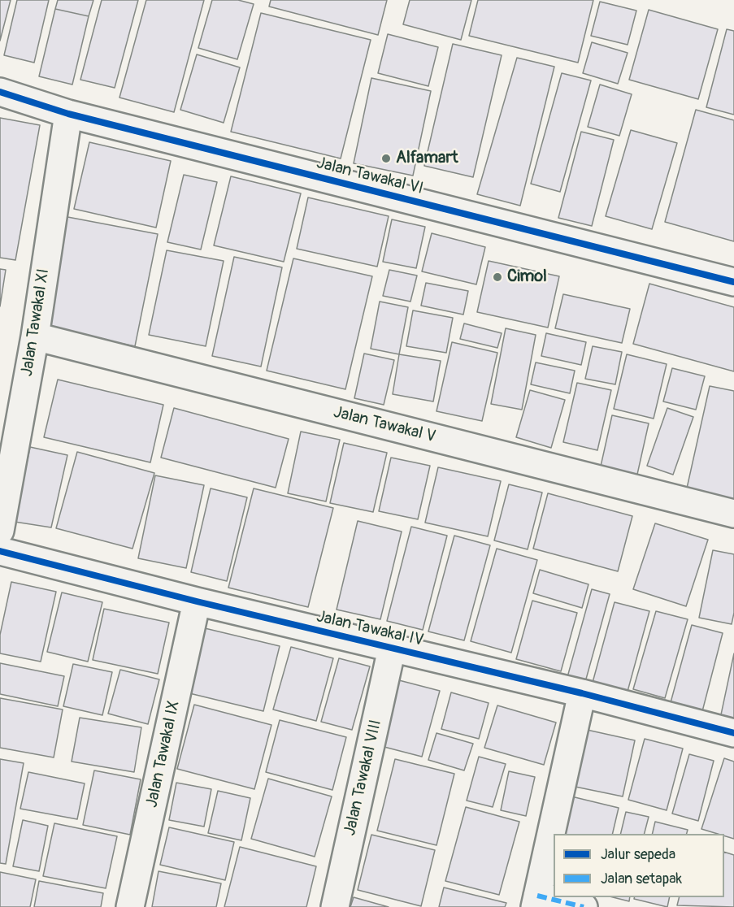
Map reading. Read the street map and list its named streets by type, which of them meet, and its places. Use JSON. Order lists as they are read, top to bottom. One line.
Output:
{"streets":{"street":["Jalan Tawakal VI","Jalan Tawakal XI","Jalan Tawakal V","Jalan Tawakal IV","Jalan Tawakal IX","Jalan Tawakal VIII"]},"crossings":[["Jalan Tawakal VI","Jalan Tawakal XI"],["Jalan Tawakal XI","Jalan Tawakal V"],["Jalan Tawakal IV","Jalan Tawakal IX"],["Jalan Tawakal IV","Jalan Tawakal VIII"]],"places":["Alfamart","Cimol"],"legend":["Jalur sepeda","Jalan setapak"]}
